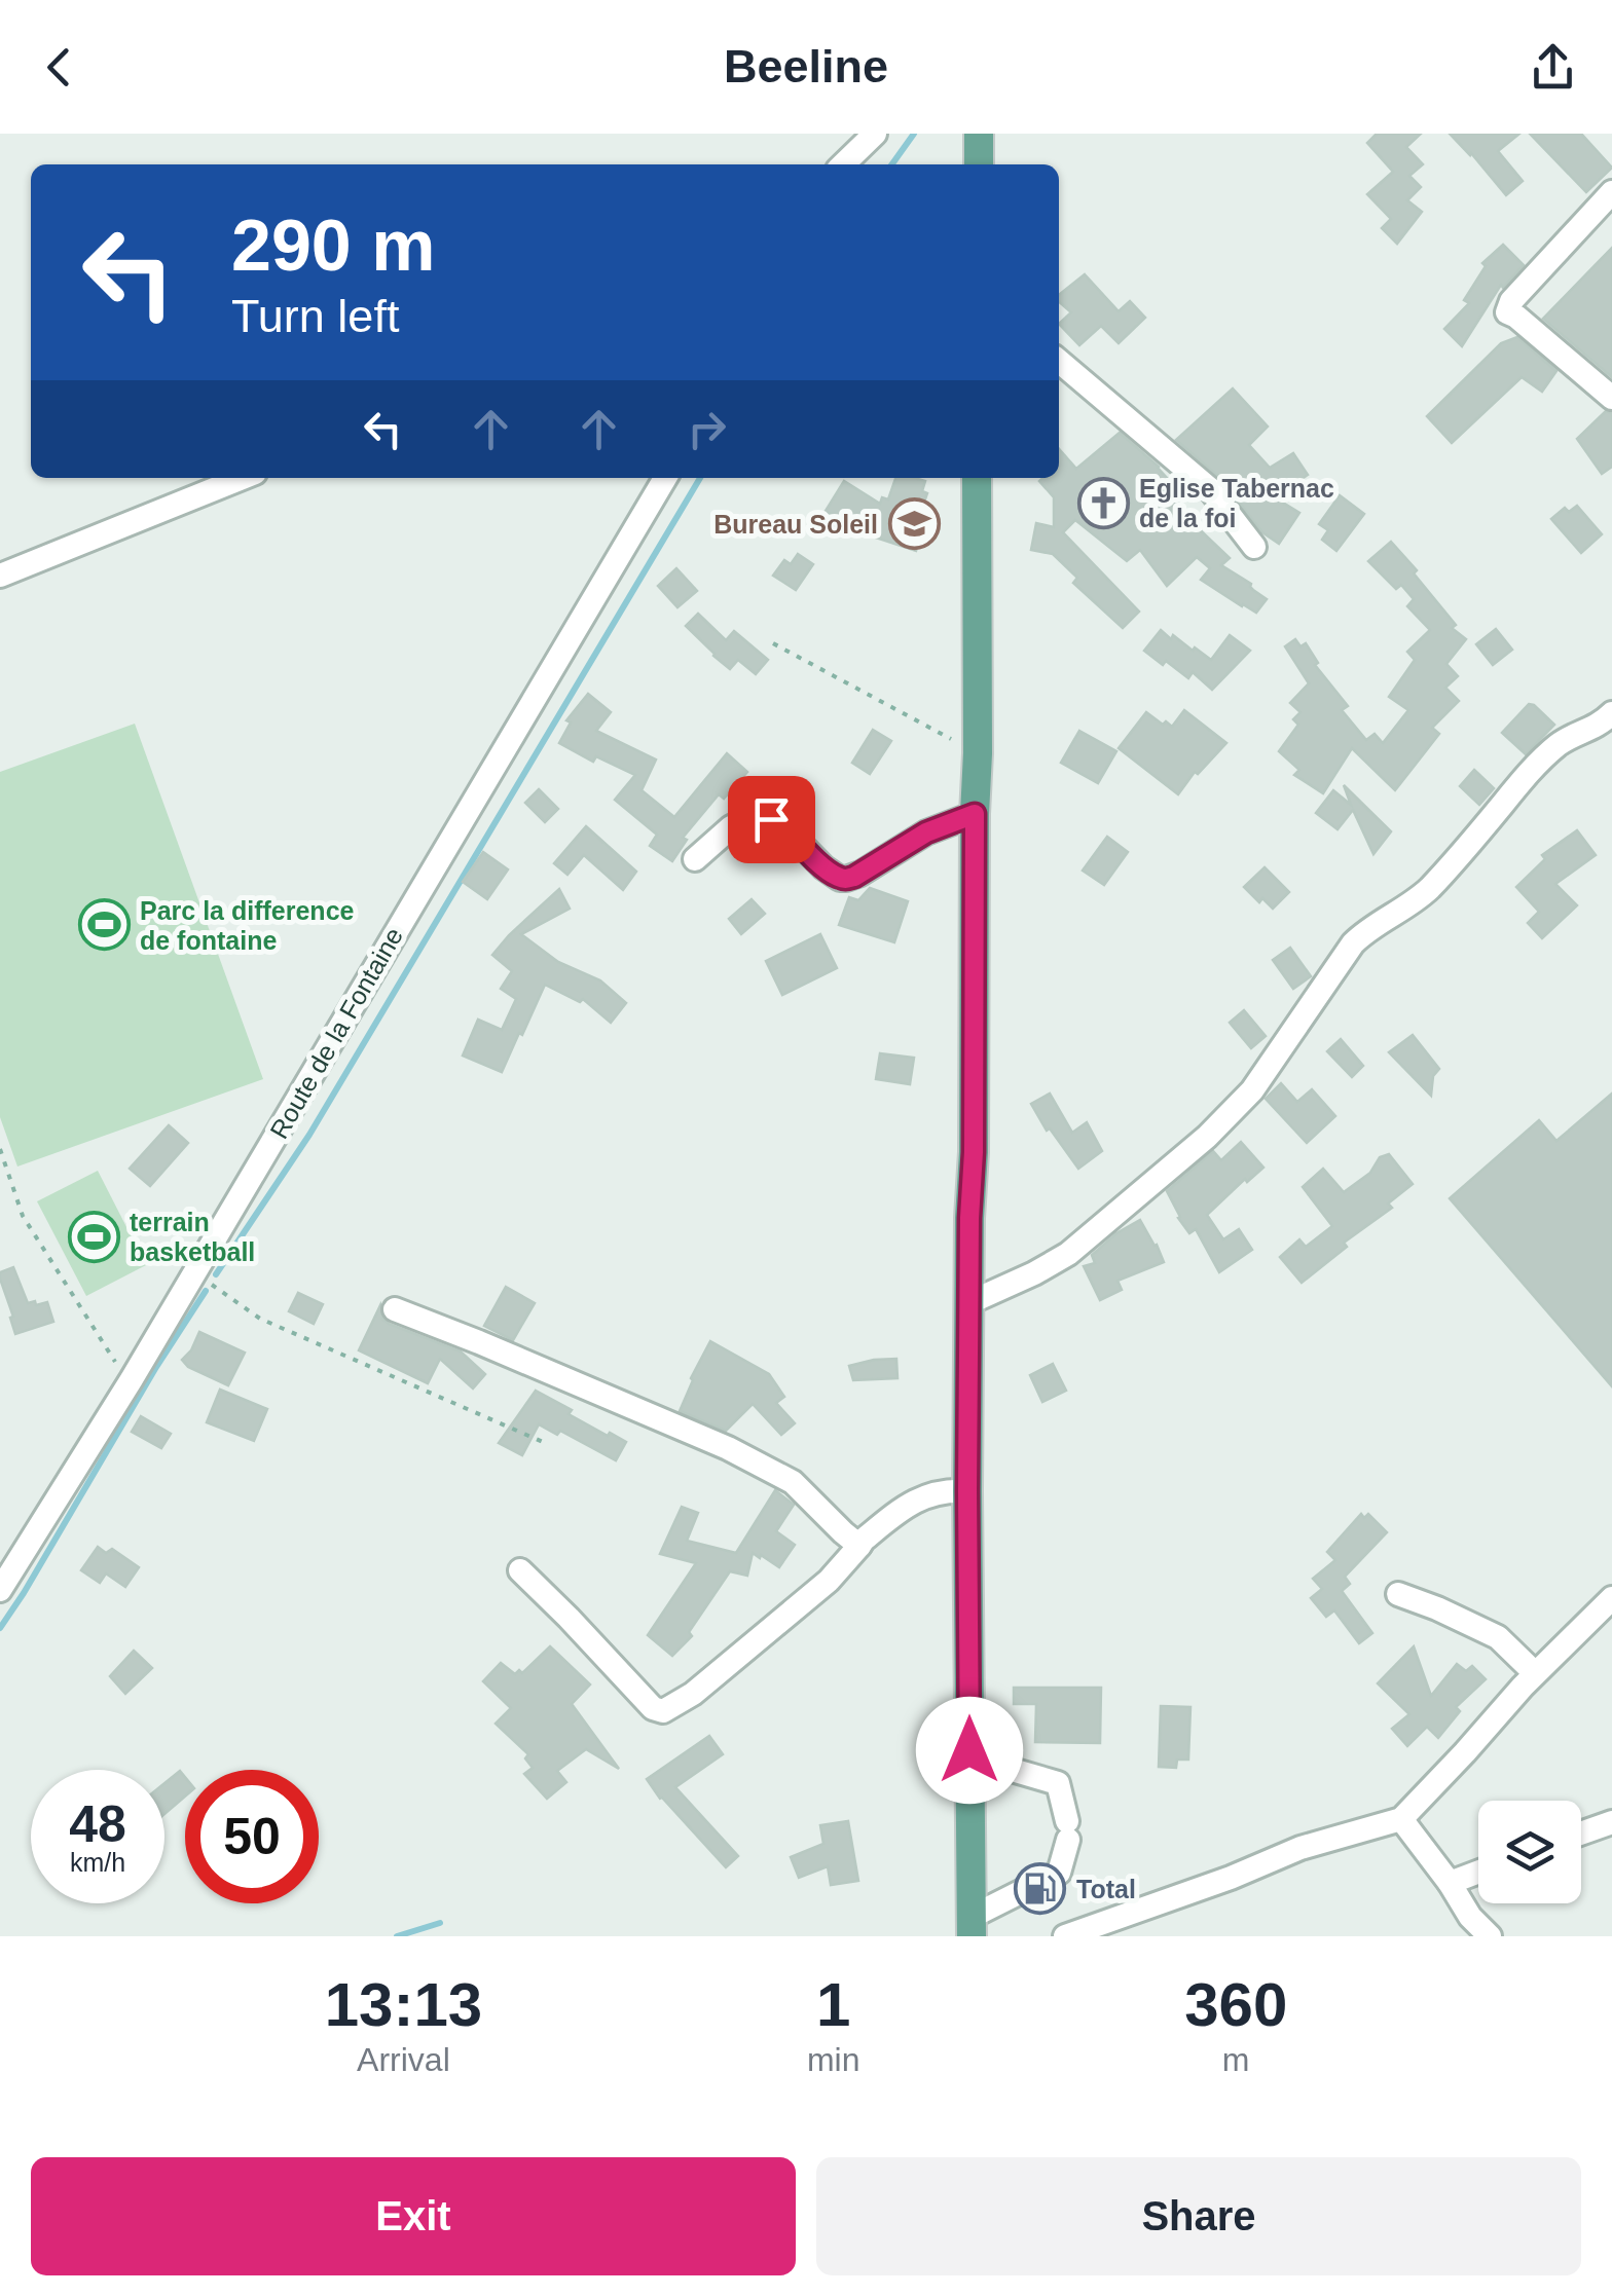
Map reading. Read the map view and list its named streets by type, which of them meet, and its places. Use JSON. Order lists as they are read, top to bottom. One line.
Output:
{"streets":{"street":["Route de la Fontaine"]},"places":{"church":["Eglise Tabernac de la foi"],"school or university":["Bureau Soleil"],"sports":["Parc la difference de fontaine","terrain basketball"],"fuel station":["Total"]},"page":{"header":"Beeline","turn":["290 m","Turn left"],"speed":"48 km/h","limit":"50","eta":["13:13","Arrival","1","min","360","m"],"buttons":["Exit","Share"]}}
